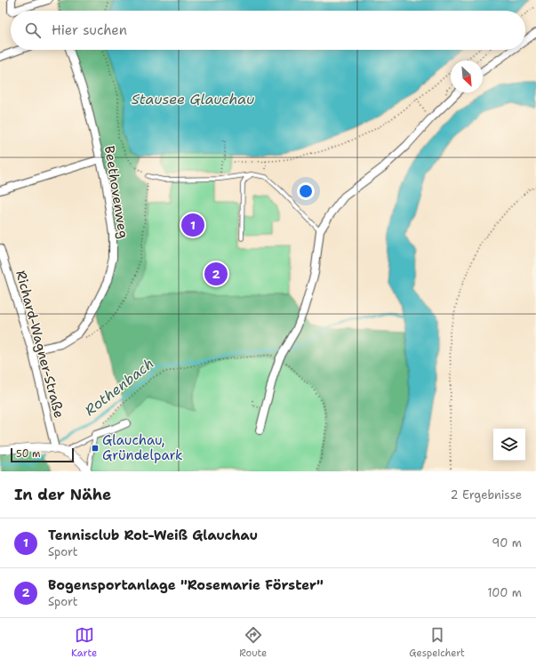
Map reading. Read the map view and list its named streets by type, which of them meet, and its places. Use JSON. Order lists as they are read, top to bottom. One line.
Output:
{"streets":{"street":["Beethovenweg","Richard-Wagner-Straße"]},"crossings":[["Beethovenweg","Richard-Wagner-Straße"]],"water":["Stausee Glauchau","Rothenbach"],"places":{"transit":["Glauchau, Gründelpark"]},"scale_bar":"50 m","north":"bottom right","page":{"search":"Hier suchen","pins":["1","2"],"scale":"50 m","heading":["In der Nähe","2 Ergebnisse"],"list":[{"mark":"1","name":"Tennisclub Rot-Weiß Glauchau","note":"Sport","value":"90 m"},{"mark":"2","name":"Bogensportanlage \"Rosemarie Förster\"","note":"Sport","value":"100 m"}],"nav":["Karte","Route","Gespeichert"]}}
